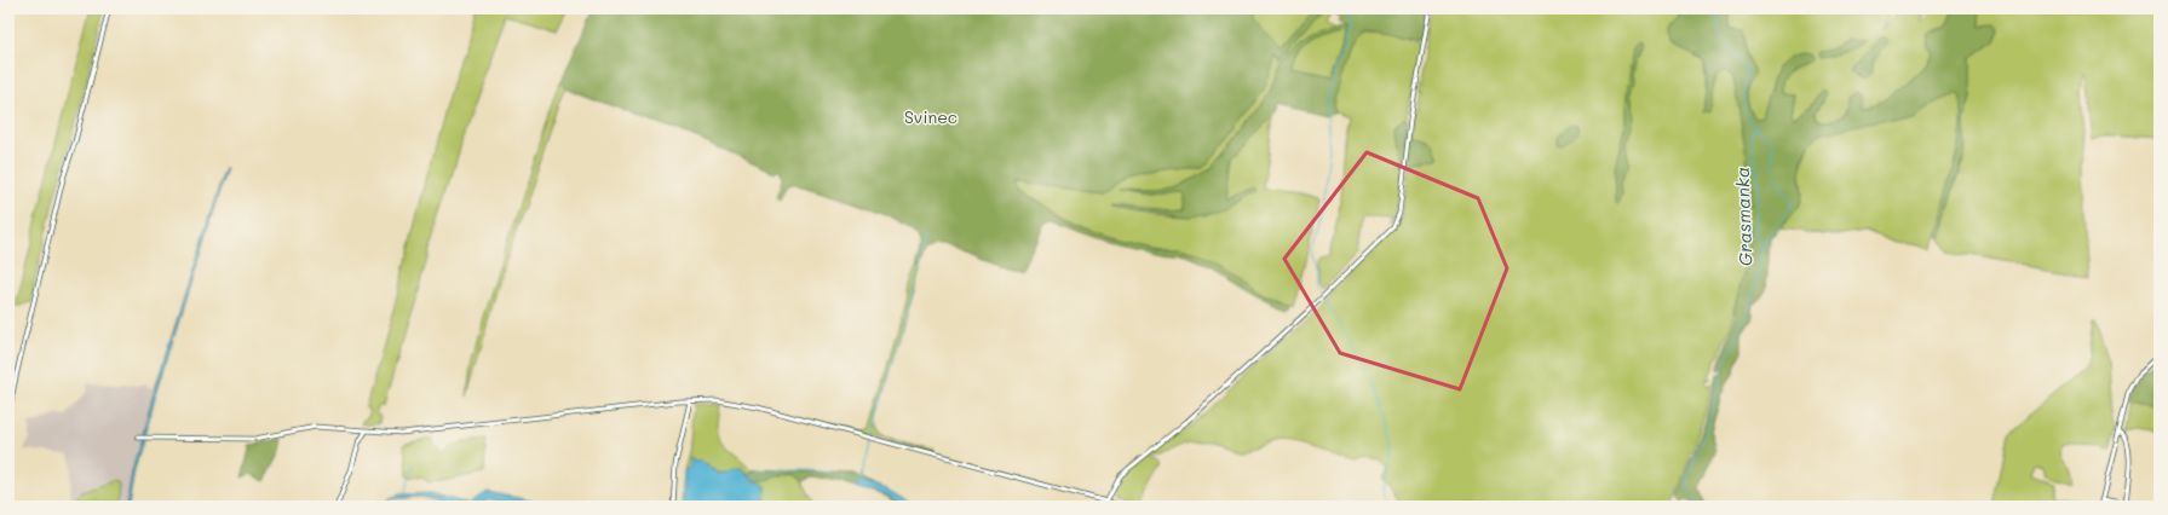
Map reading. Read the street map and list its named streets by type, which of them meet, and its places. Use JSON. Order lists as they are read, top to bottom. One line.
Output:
{"water":["Grasmanka"],"parks":["Svinec"]}
